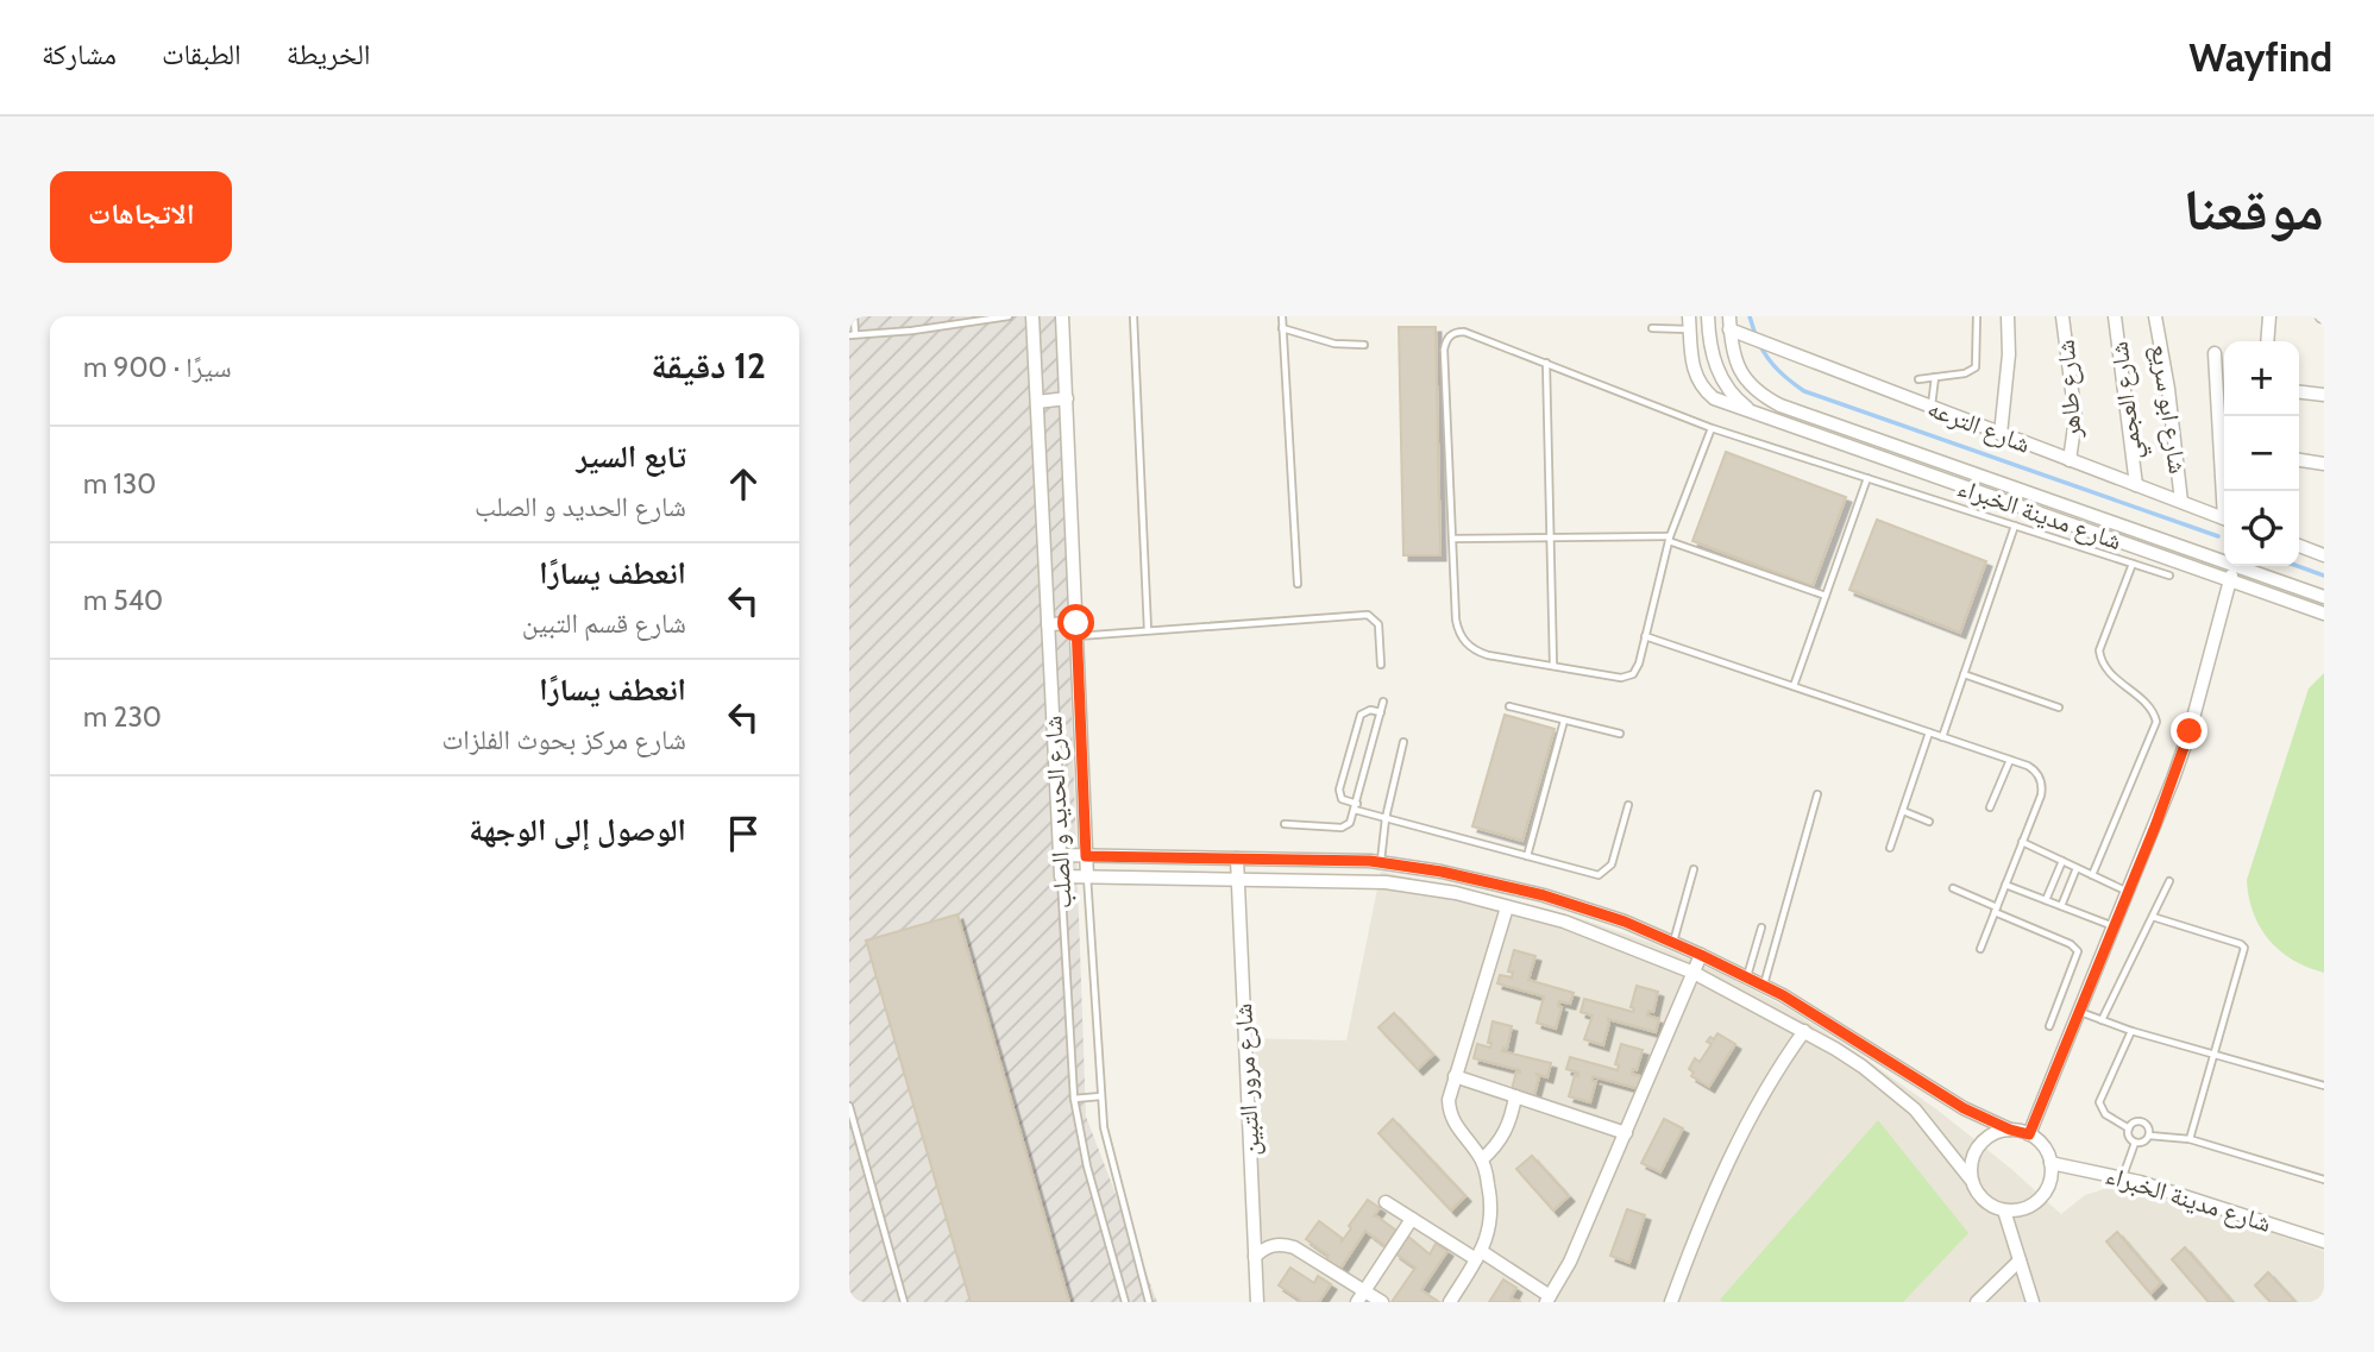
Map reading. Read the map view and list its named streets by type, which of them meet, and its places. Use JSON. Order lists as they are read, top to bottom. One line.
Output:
{"streets":{"street":["شارع طاهر","شارع العجمي","شارع ابو سريع","شارع الترعه","شارع مدينة الخبراء","شارع الحديد و الصلب","شارع مرور التبين"]},"crossings":[["شارع طاهر","شارع الترعه"],["شارع العجمي","شارع الترعه"],["شارع ابو سريع","شارع الترعه"],["شارع الترعه","شارع مدينة الخبراء"]],"page":{"header":"Wayfind","nav":["الخريطة","الطبقات","مشاركة"],"title":"موقعنا","buttons":"الاتجاهات","heading":["12 دقيقة","سيرًا · 900 m"],"map_buttons":["+","−"],"list":[["تابع السير","شارع الحديد و الصلب","130 m"],["انعطف يسارًا","شارع قسم التبين","540 m"],["انعطف يسارًا","شارع مركز بحوث الفلزات","230 m"],"الوصول إلى الوجهة"]}}
